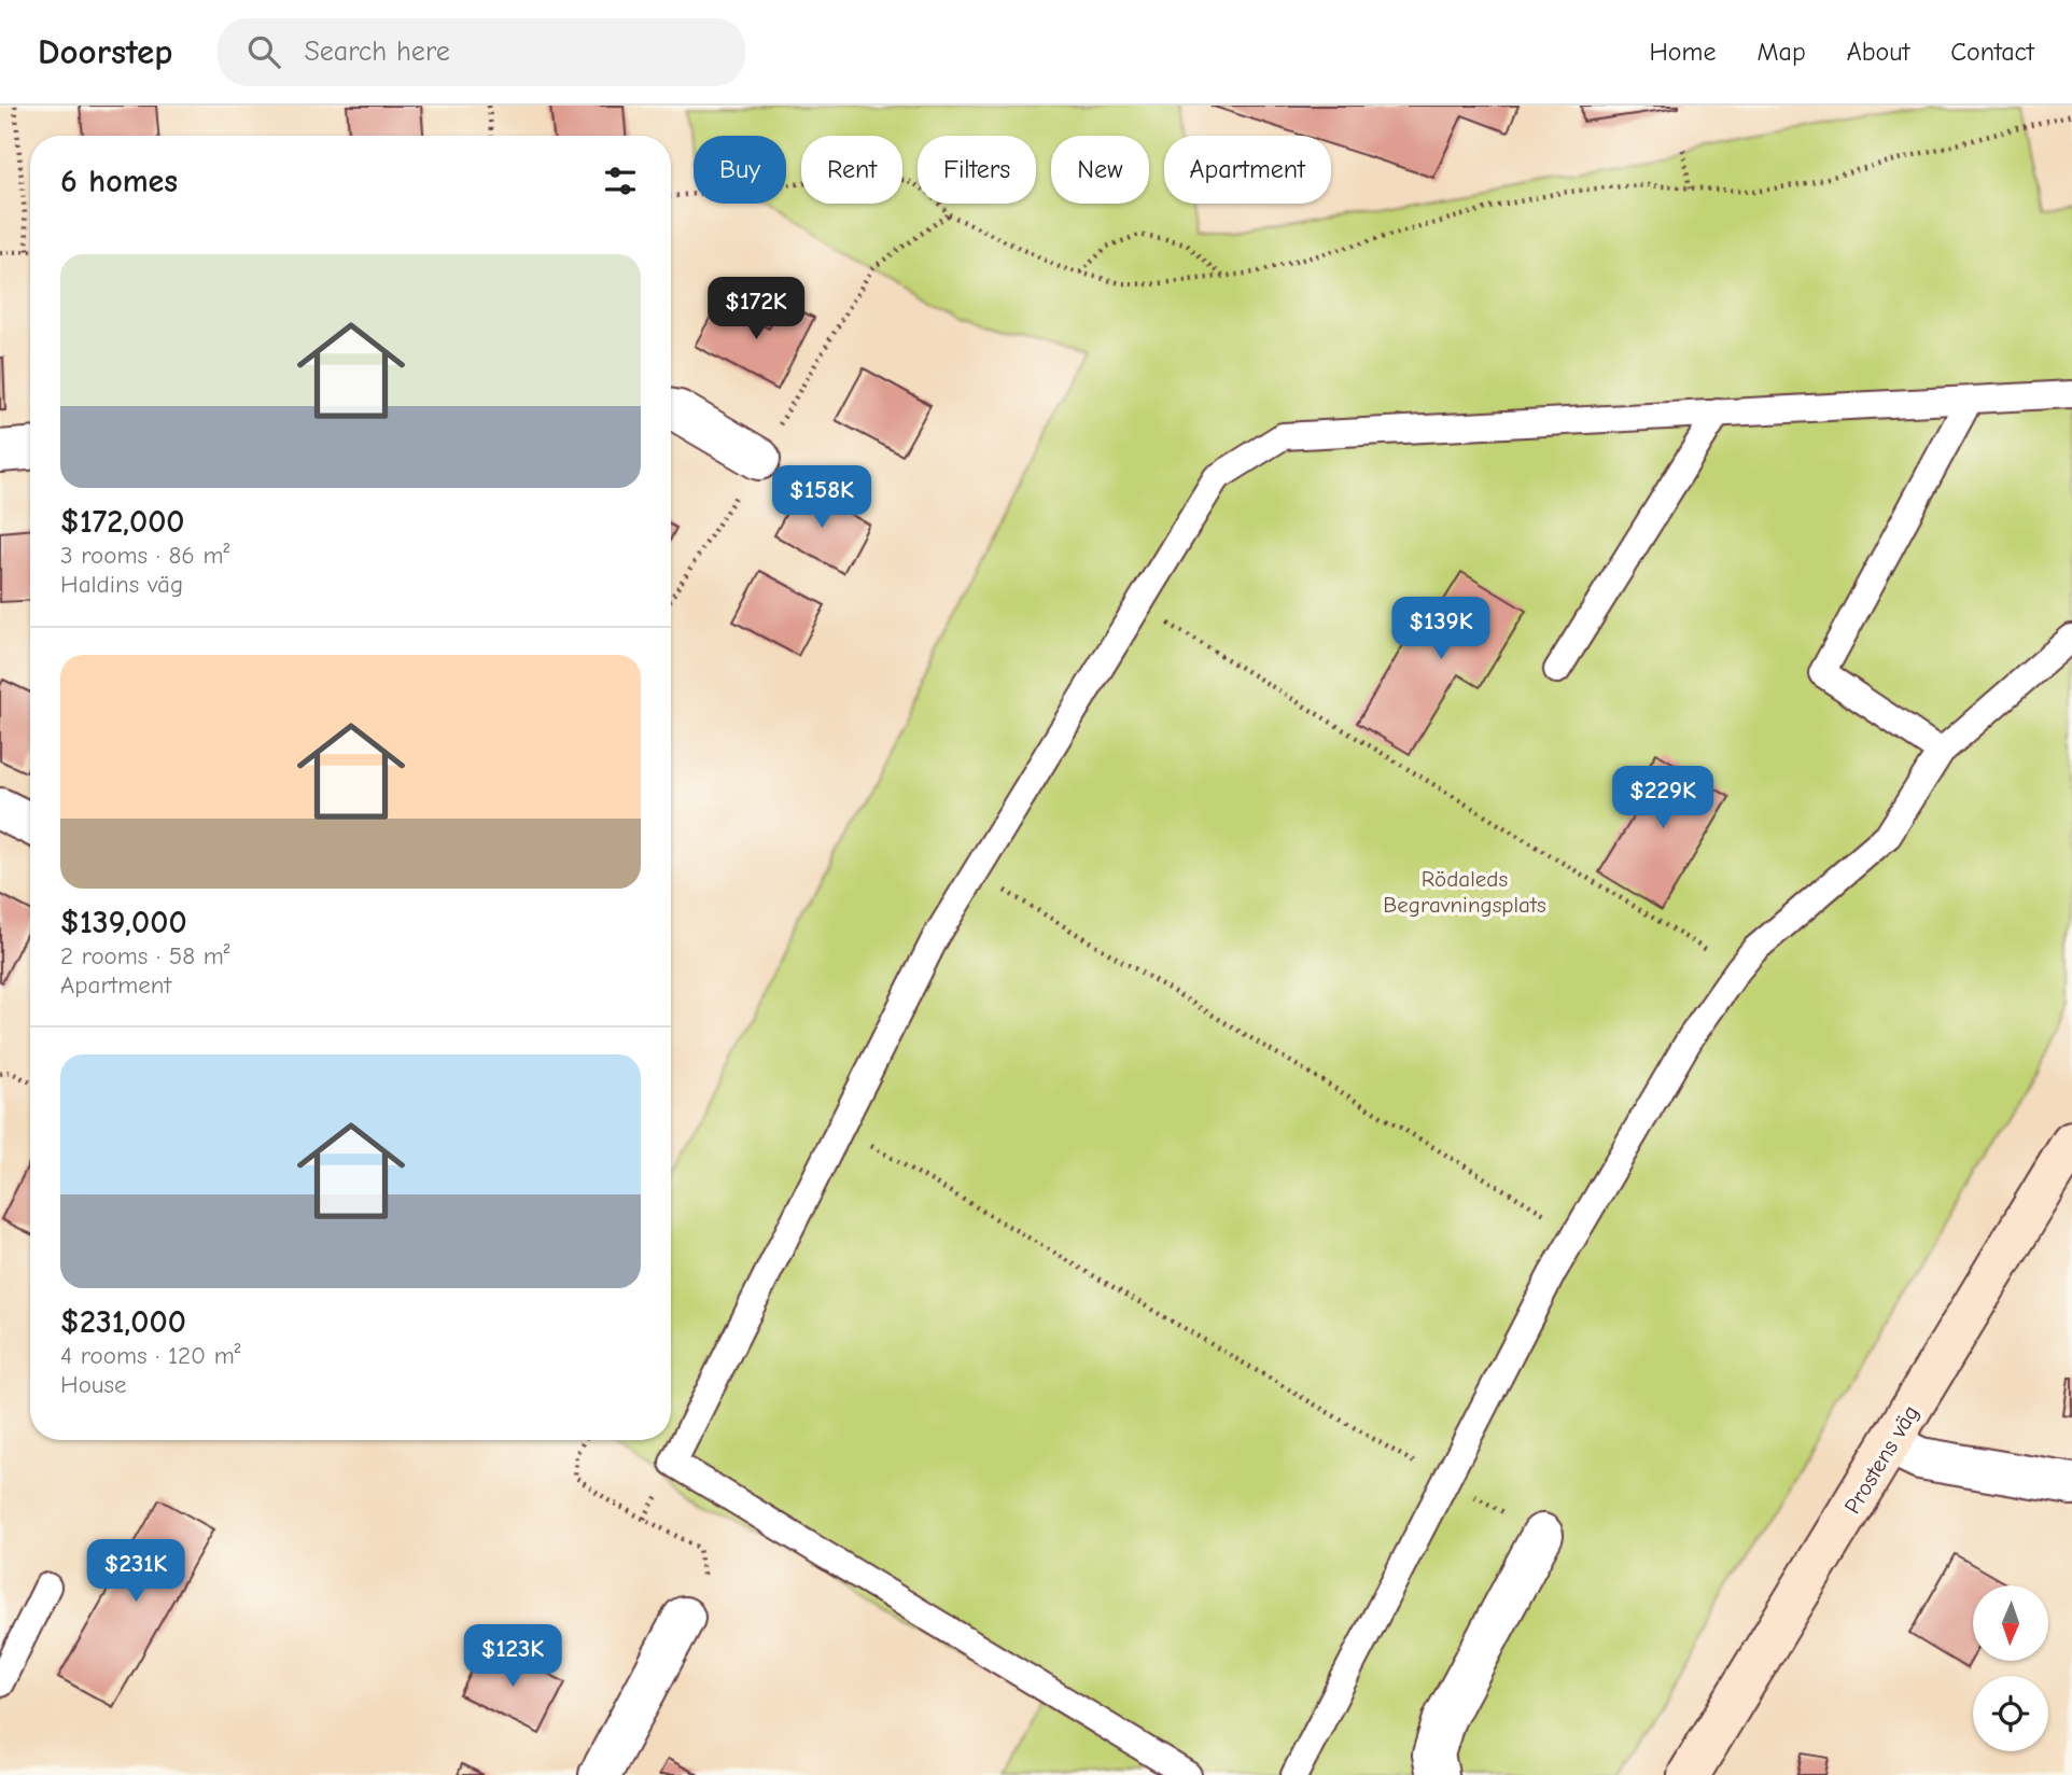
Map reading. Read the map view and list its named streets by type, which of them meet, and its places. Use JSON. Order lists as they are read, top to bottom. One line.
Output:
{"streets":{"street":["Prostens väg"]},"parks":["Rödaleds Begravningsplats"],"north":"bottom","page":{"header":"Doorstep","search":"Search here","nav":["Home","Map","About","Contact"],"chip":["Buy","Rent","Filters","New","Apartment"],"heading":"6 homes","list":[{"name":"$172,000","note":"3 rooms · 86 m² · Haldins väg"},{"name":"$139,000","note":"2 rooms · 58 m² · Apartment"},{"name":"$231,000","note":"4 rooms · 120 m² · House"}],"price":["$172K","$158K","$139K","$229K","$231K","$123K"]}}
